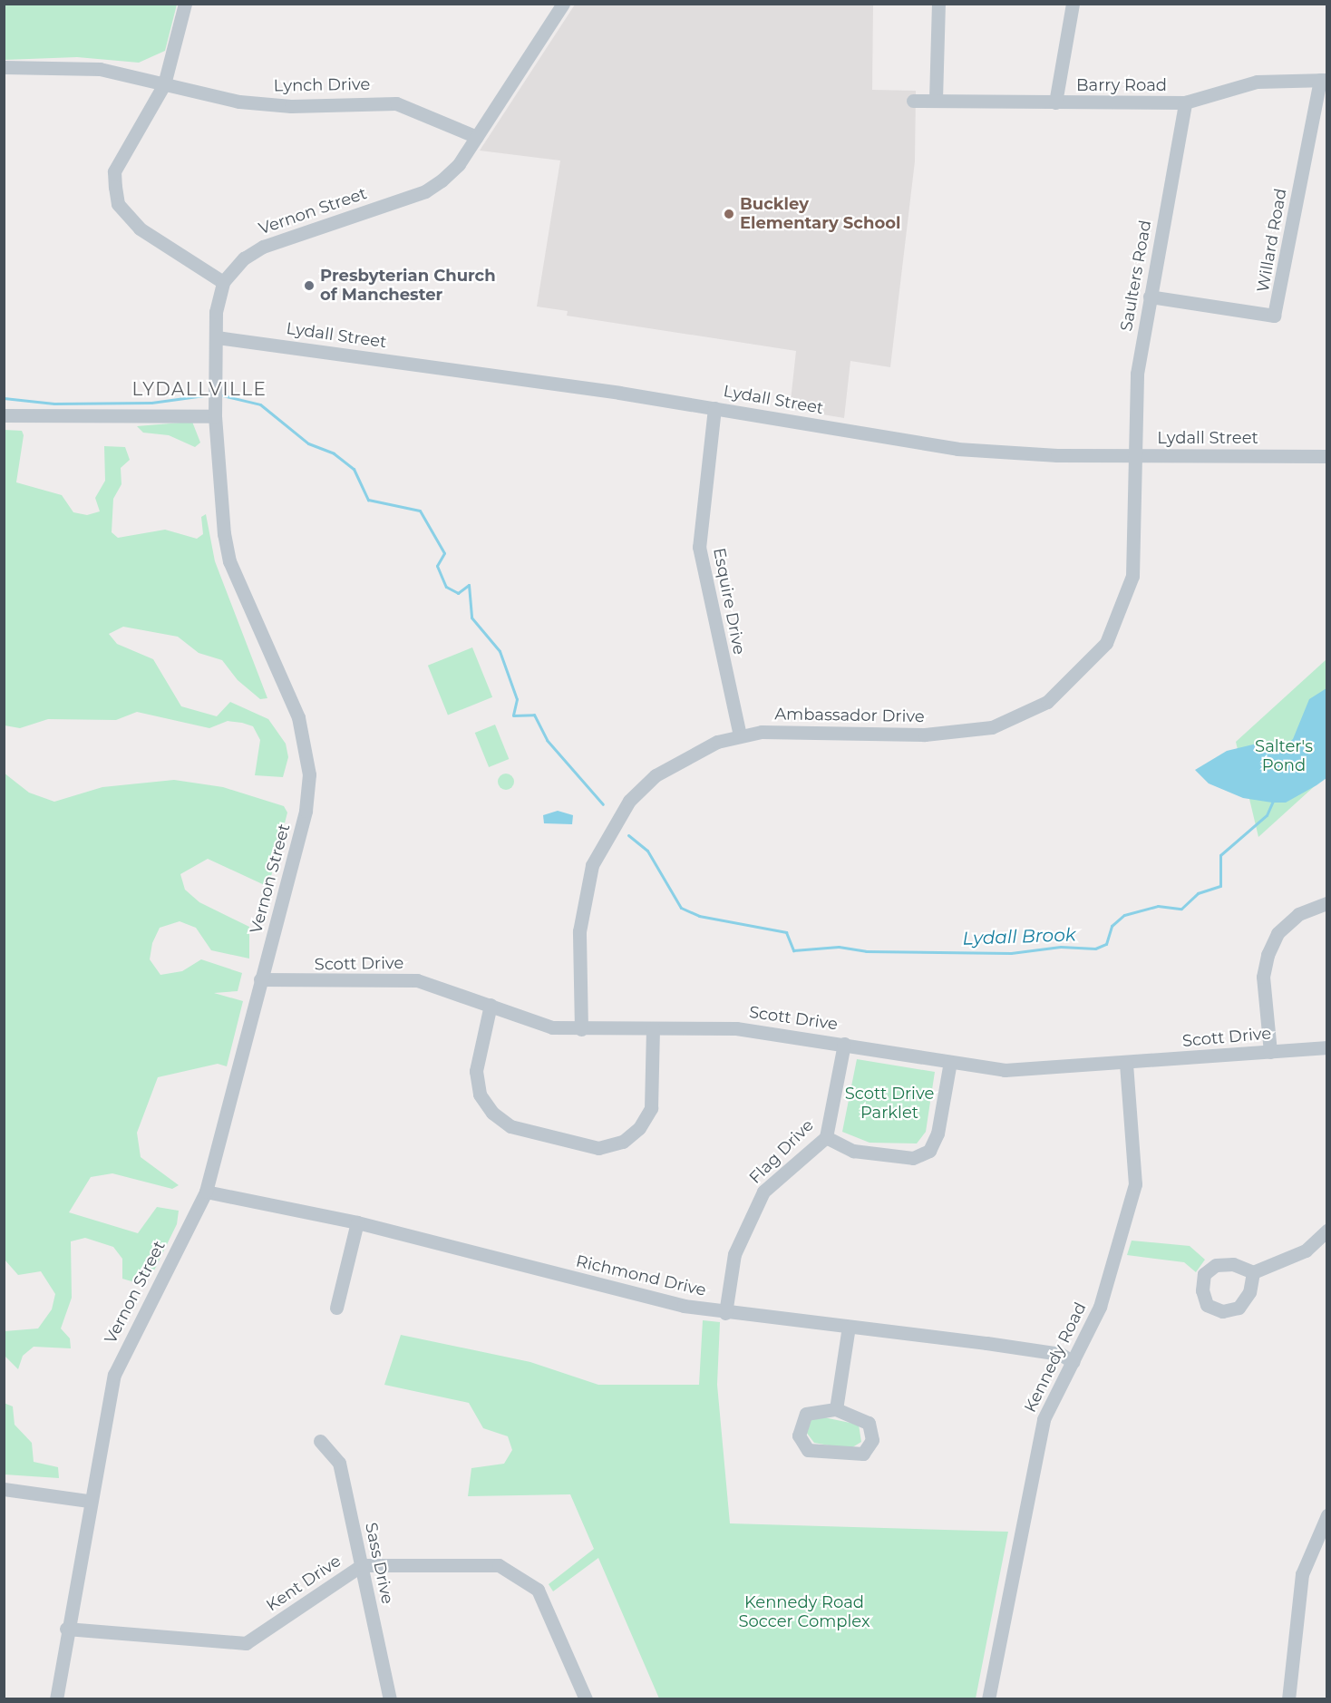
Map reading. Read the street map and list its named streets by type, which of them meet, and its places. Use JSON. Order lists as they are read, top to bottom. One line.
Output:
{"streets":{"street":["Lynch Drive","Barry Road","Vernon Street","Willard Road","Saulters Road","Lydall Street","Esquire Drive","Ambassador Drive","Scott Drive","Flag Drive","Richmond Drive","Kennedy Road","Sass Drive","Kent Drive"]},"crossings":[["Lynch Drive","Vernon Street"],["Barry Road","Willard Road"],["Barry Road","Saulters Road"],["Vernon Street","Lydall Street"],["Vernon Street","Scott Drive"],["Vernon Street","Richmond Drive"],["Vernon Street","Kent Drive"],["Willard Road","Saulters Road"],["Saulters Road","Lydall Street"],["Saulters Road","Ambassador Drive"],["Lydall Street","Esquire Drive"],["Lydall Street","Ambassador Drive"],["Esquire Drive","Ambassador Drive"],["Ambassador Drive","Scott Drive"],["Scott Drive","Flag Drive"],["Scott Drive","Kennedy Road"],["Flag Drive","Richmond Drive"],["Richmond Drive","Kennedy Road"],["Sass Drive","Kent Drive"]],"districts":["LYDALLVILLE"],"water":["Lydall Brook"],"parks":["Salter's Pond","Scott Drive Parklet","Kennedy Road Soccer Complex"],"places":["Buckley Elementary School","Presbyterian Church of Manchester"]}
